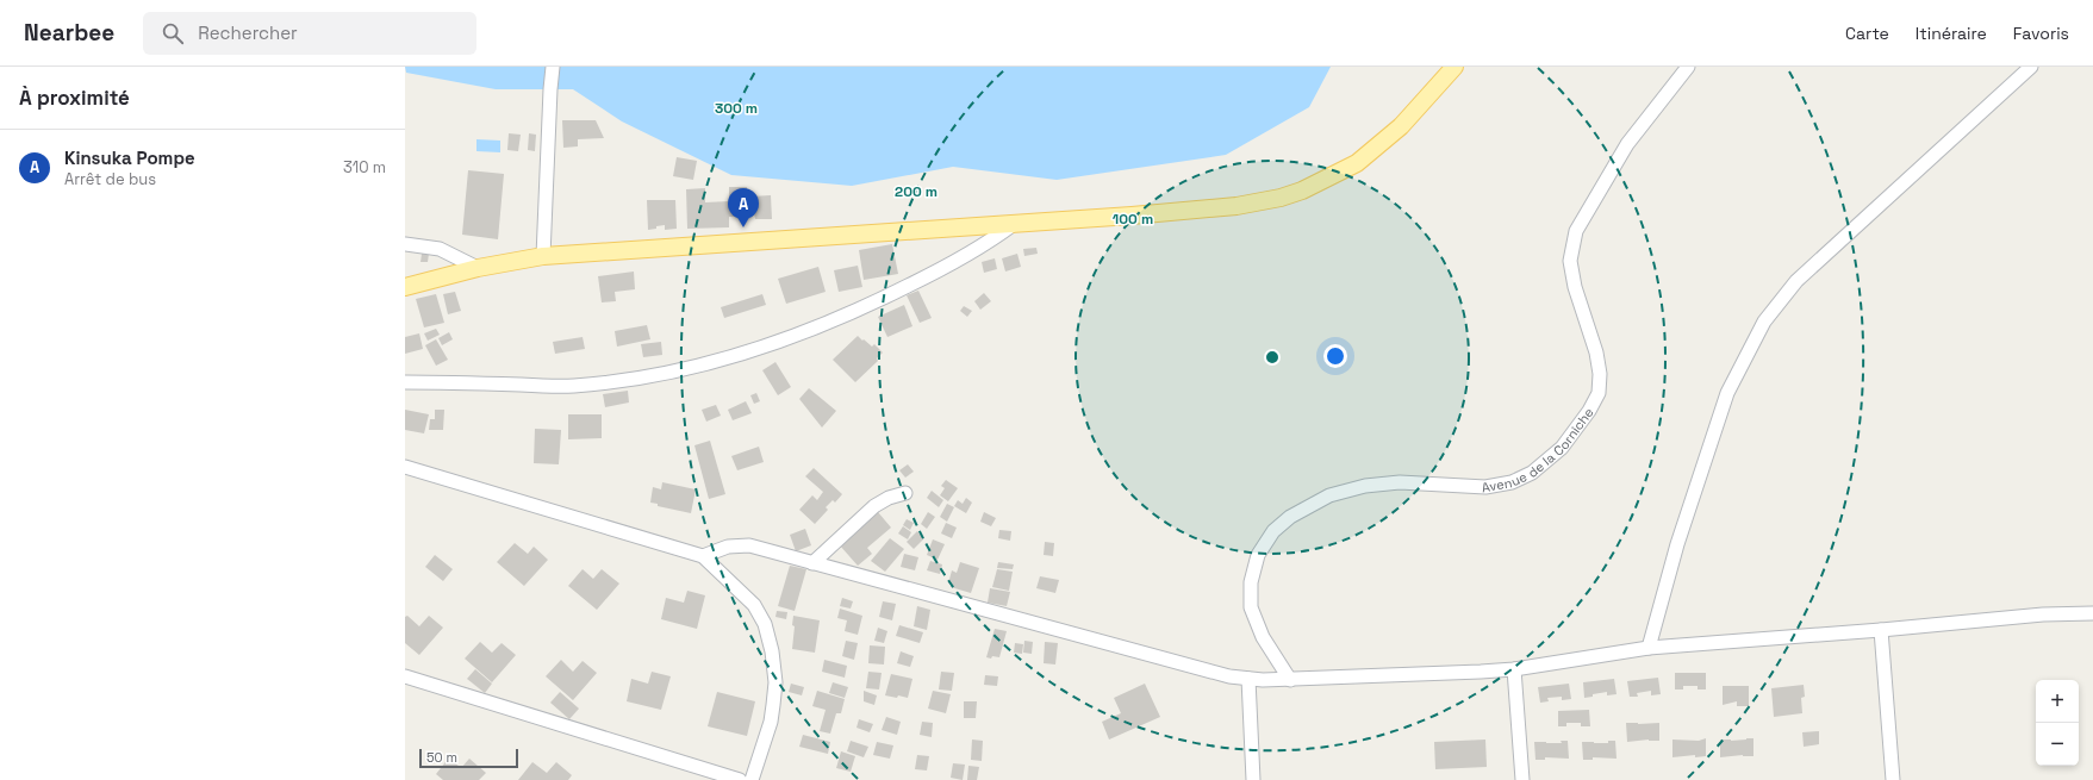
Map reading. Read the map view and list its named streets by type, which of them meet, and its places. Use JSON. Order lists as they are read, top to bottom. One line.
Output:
{"streets":{"street":["Avenue de la Corniche"]},"scale_bar":"50 m","page":{"header":"Nearbee","search":"Rechercher","nav":["Carte","Itinéraire","Favoris"],"heading":"À proximité","list":[{"mark":"A","name":"Kinsuka Pompe","note":"Arrêt de bus","value":"310 m"}],"pins":"A","map_buttons":["+","−"],"scale":"50 m"},"rings":["300 m","200 m","100 m"]}
